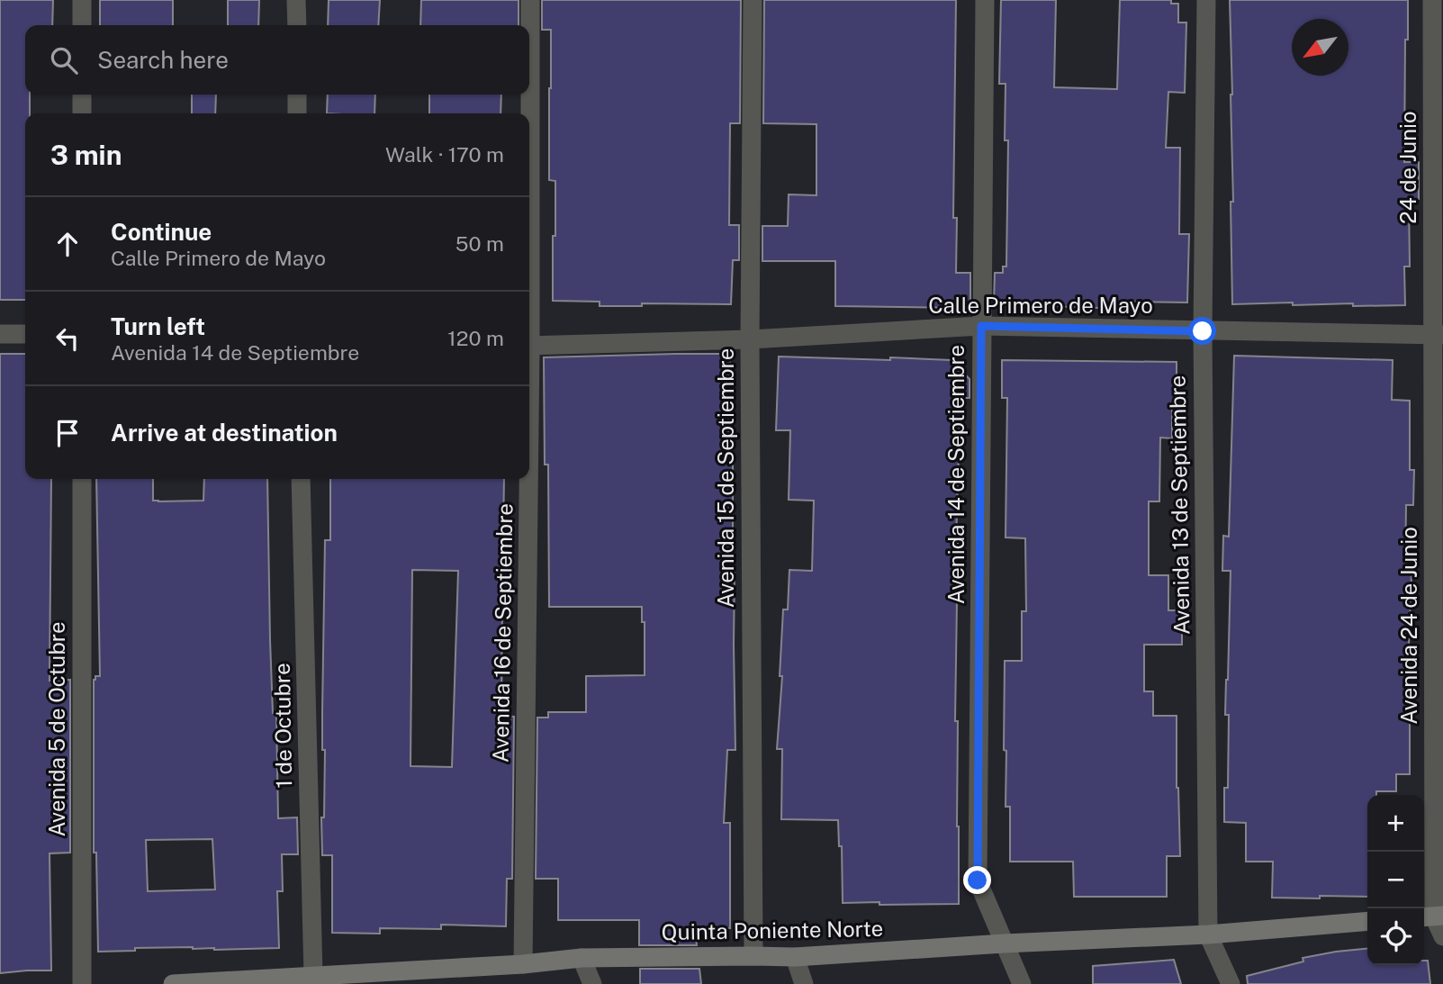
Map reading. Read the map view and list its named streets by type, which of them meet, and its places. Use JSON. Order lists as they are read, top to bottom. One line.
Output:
{"streets":{"street":["24 de Junio","Calle Primero de Mayo","Avenida 14 de Septiembre","Avenida 15 de Septiembre","Avenida 13 de Septiembre","Avenida 24 de Junio","Avenida 16 de Septiembre","1 de Octubre","Avenida 5 de Octubre","Quinta Poniente Norte"]},"crossings":[["24 de Junio","Calle Primero de Mayo"],["24 de Junio","Avenida 24 de Junio"],["Calle Primero de Mayo","Avenida 14 de Septiembre"],["Calle Primero de Mayo","Avenida 15 de Septiembre"],["Calle Primero de Mayo","Avenida 13 de Septiembre"],["Calle Primero de Mayo","Avenida 24 de Junio"],["Avenida 14 de Septiembre","Quinta Poniente Norte"],["Avenida 15 de Septiembre","Quinta Poniente Norte"],["Avenida 13 de Septiembre","Quinta Poniente Norte"],["Avenida 16 de Septiembre","Quinta Poniente Norte"],["1 de Octubre","Quinta Poniente Norte"]],"north":"bottom left","page":{"search":"Search here","heading":["3 min","Walk · 170 m"],"list":[["Continue","Calle Primero de Mayo","50 m"],["Turn left","Avenida 14 de Septiembre","120 m"],"Arrive at destination"],"map_buttons":["+","−"]}}
